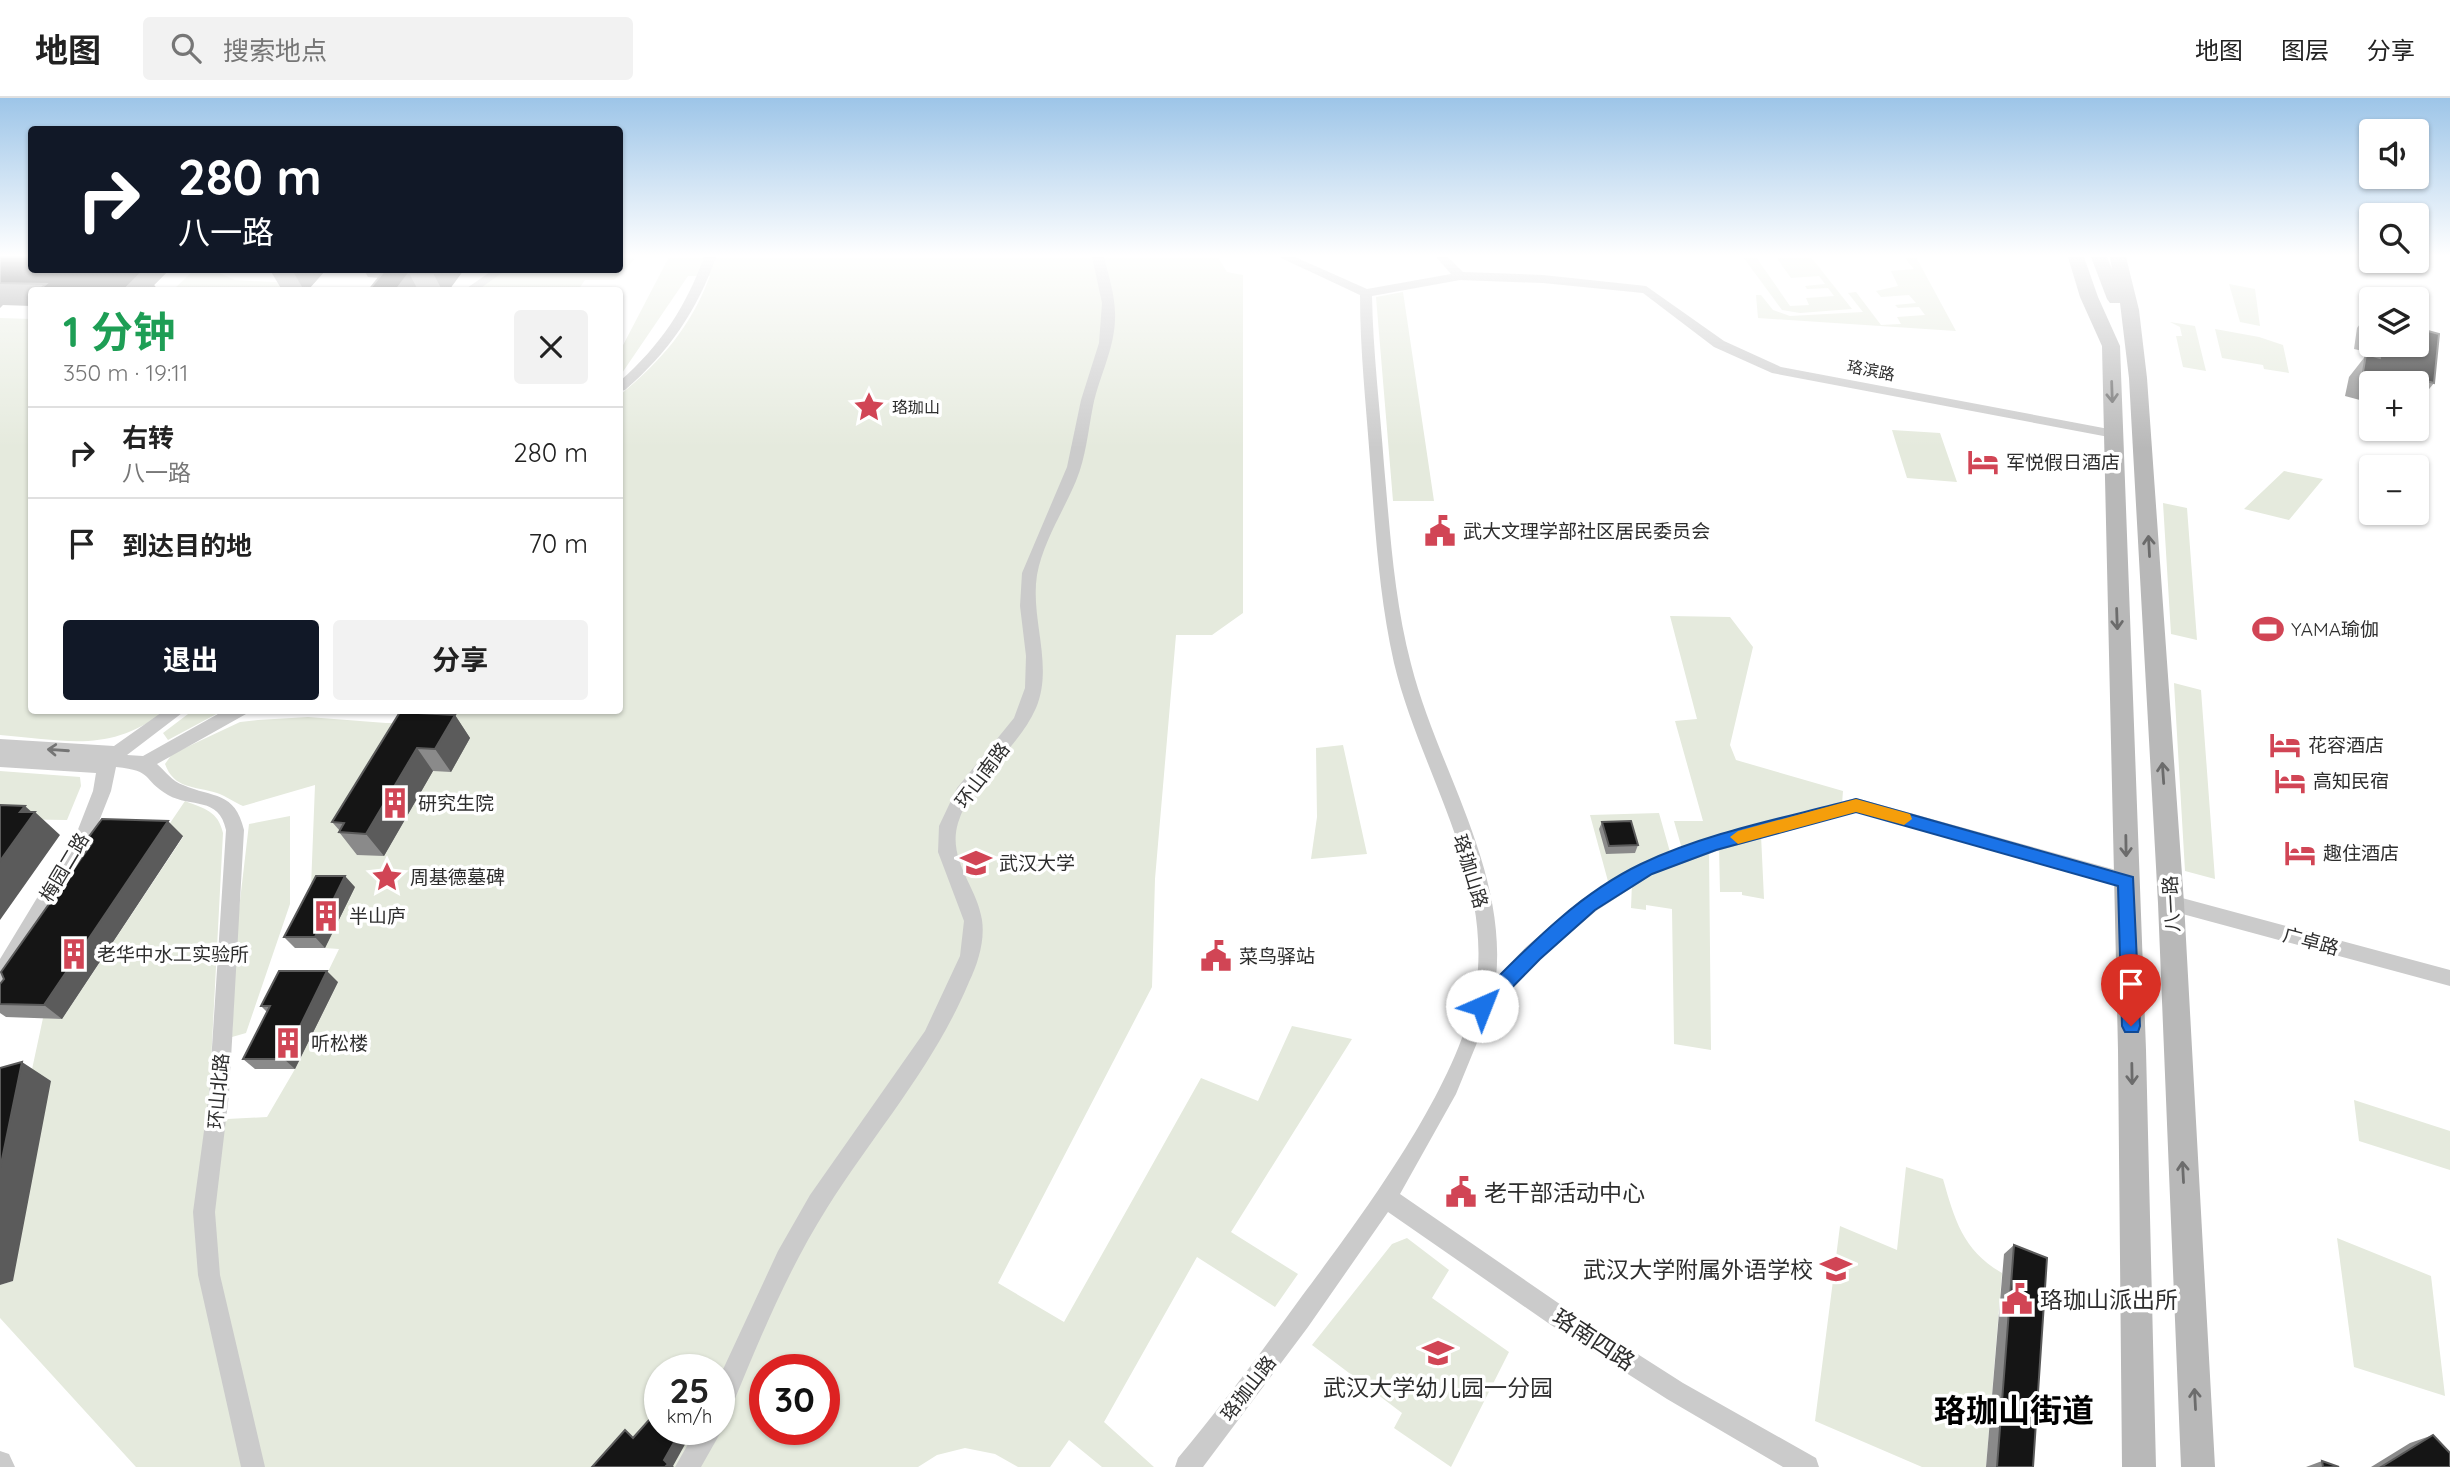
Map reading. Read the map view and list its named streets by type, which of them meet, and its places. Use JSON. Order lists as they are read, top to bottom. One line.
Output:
{"streets":{"main road":["八一路"],"street":["珞滨路","环山南路","梅园二路","珞珈山路","广卓路","环山北路","珞南四路"]},"crossings":[["珞滨路","八一路"],["珞珈山路","珞南四路"],["八一路","广卓路"]],"districts":["珞珈山街道"],"places":{"place":["珞珈山","周基德墓碑"],"hotel":["军悦假日酒店","花容酒店","高知民宿","趣住酒店"],"public building":["武大文理学部社区居民委员会","菜鸟驿站","老干部活动中心","珞珈山派出所"],"sports":["YAMA瑜伽"],"building":["研究生院","半山庐","老华中水工实验所","听松楼"],"school or university":["武汉大学","武汉大学附属外语学校","武汉大学幼儿园一分园"]},"page":{"header":"地图","search":"搜索地点","nav":["地图","图层","分享"],"map_buttons":["+","−"],"turn":["280 m","八一路"],"heading":["1 分钟","350 m · 19:11"],"list":[{"name":"右转","note":"八一路","value":"280 m"},{"name":"到达目的地","value":"70 m"}],"buttons":["退出","分享"],"speed":"25 km/h","limit":"30"}}
